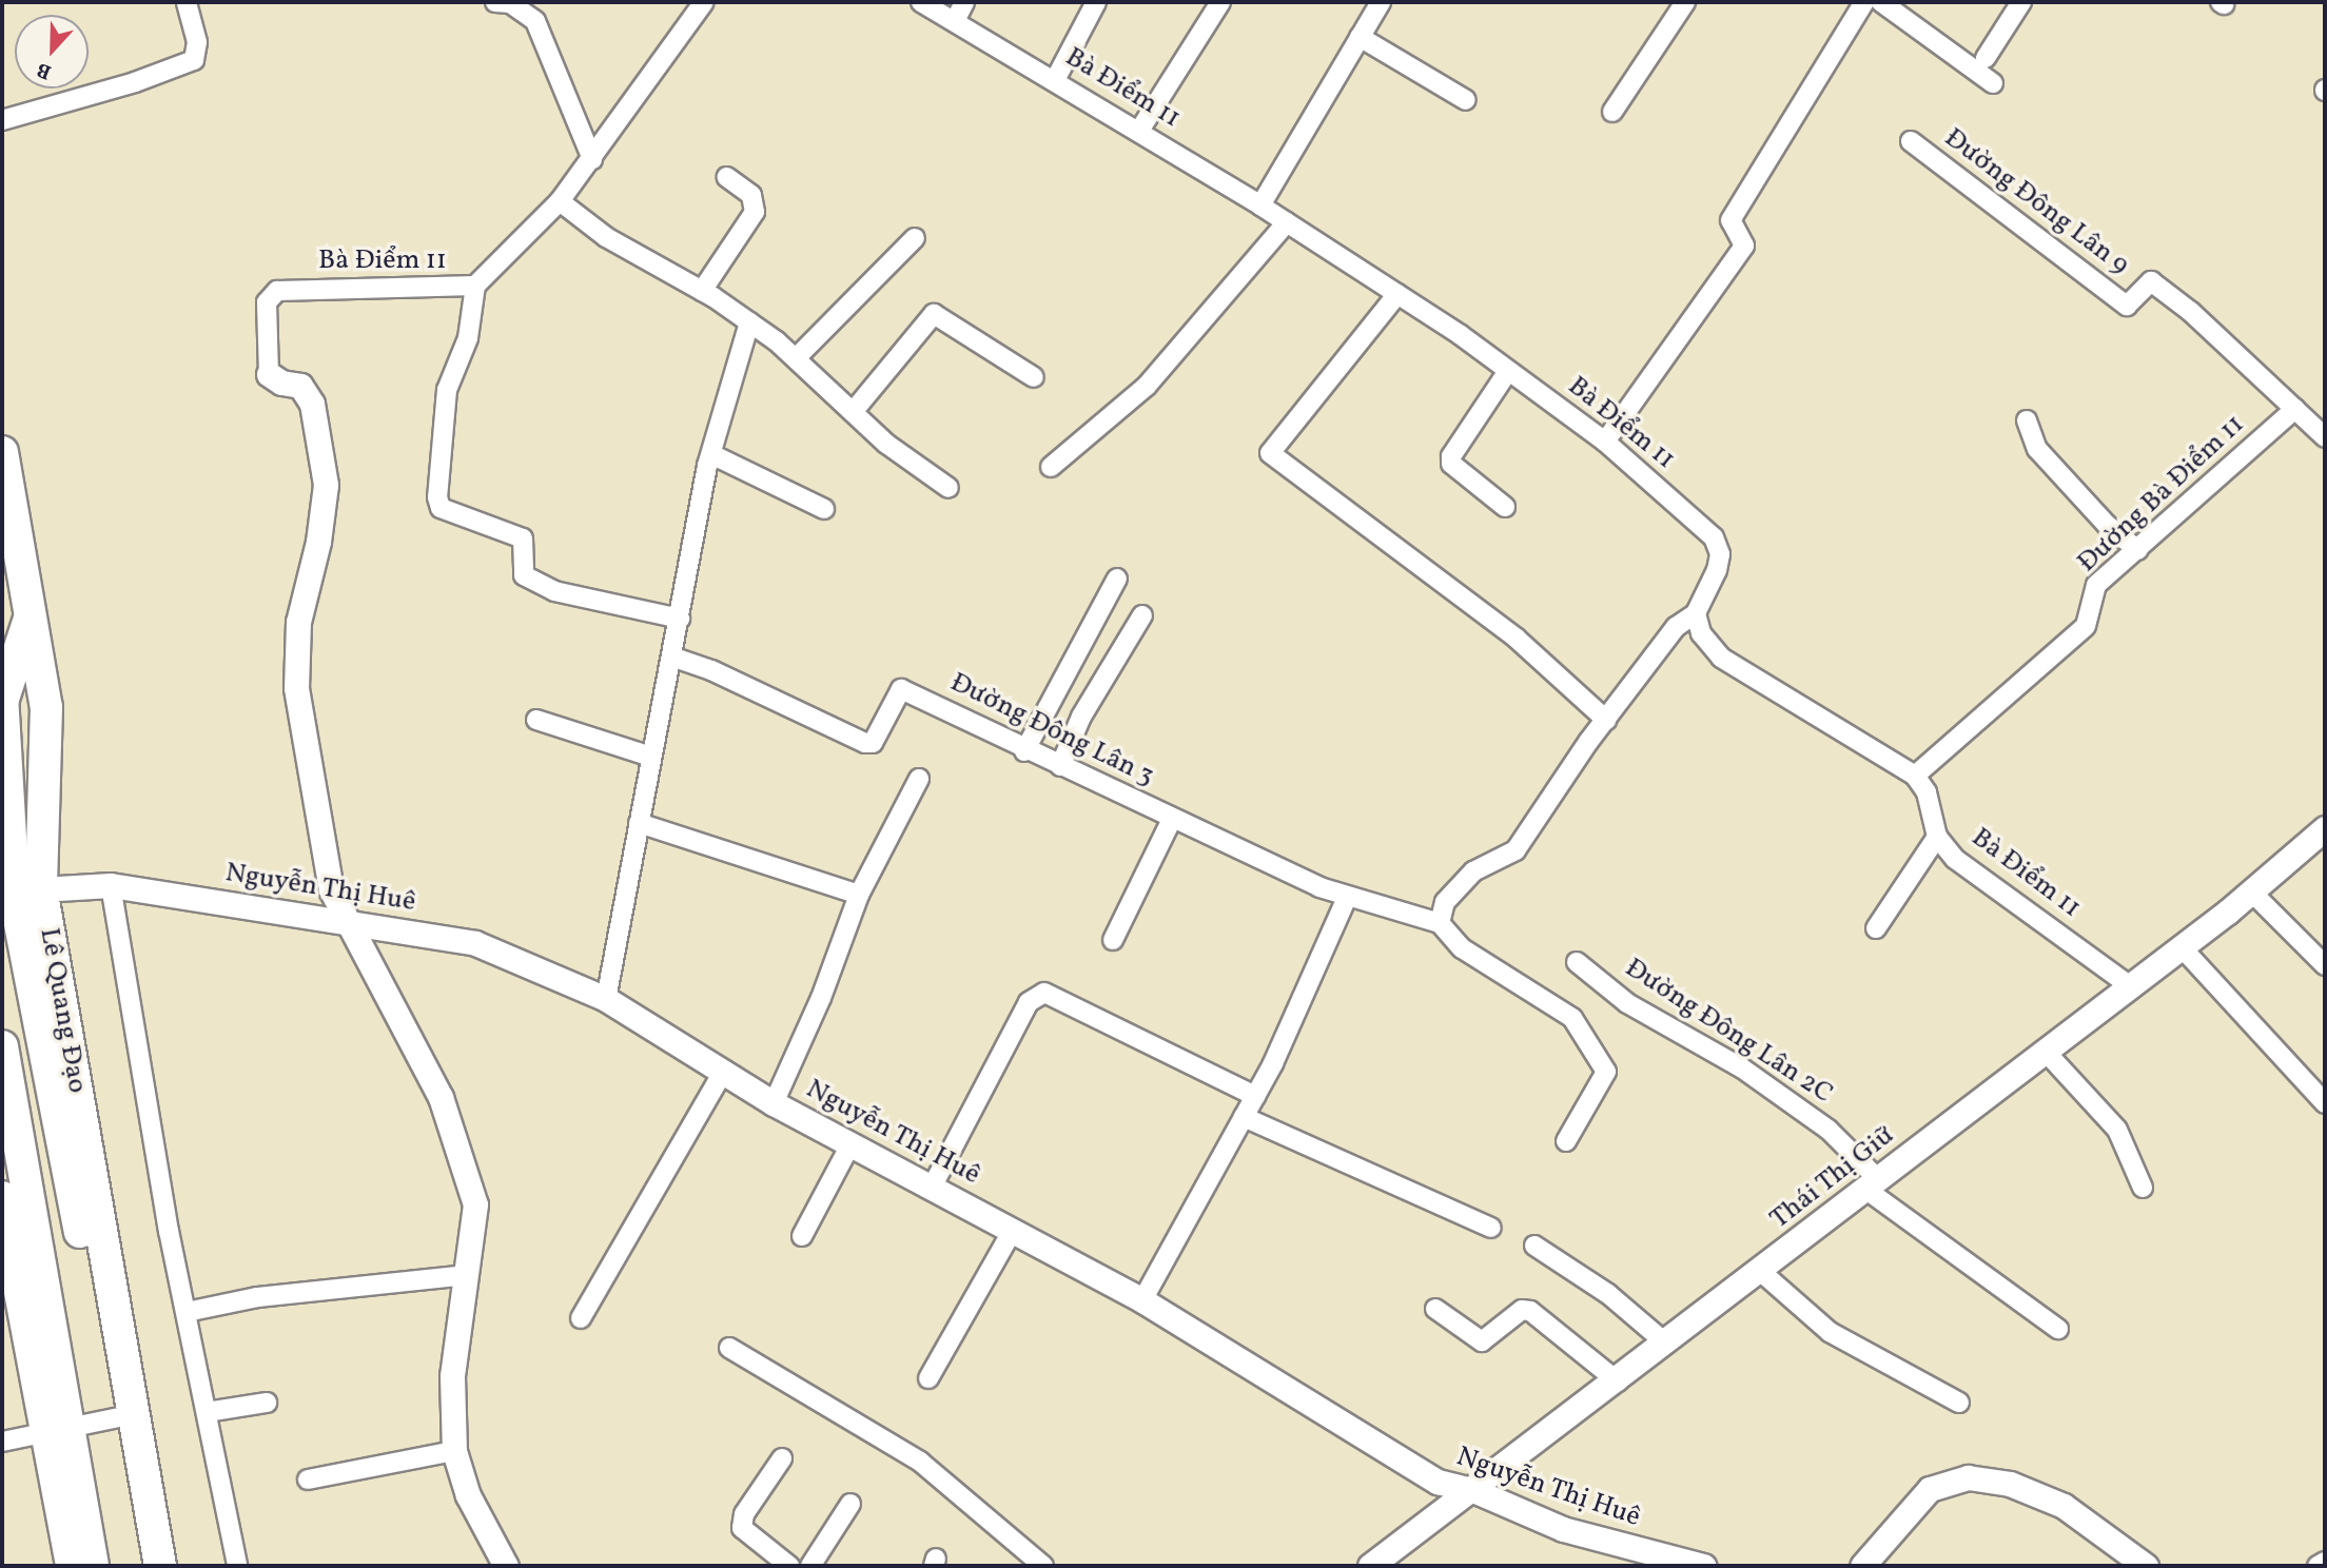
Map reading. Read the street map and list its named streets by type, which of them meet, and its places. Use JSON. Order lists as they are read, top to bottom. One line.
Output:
{"streets":{"highway":["Lê Quang Đạo"],"street":["Bà Điểm 11","Đường Đông Lân 9","Đường Bà Điểm 11","Đường Đông Lân 3","Nguyễn Thị Huê","Đường Đông Lân 2C","Thái Thị Giữ"]},"crossings":[["Bà Điểm 11","Đường Bà Điểm 11"],["Bà Điểm 11","Thái Thị Giữ"],["Đường Đông Lân 9","Đường Bà Điểm 11"],["Nguyễn Thị Huê","Lê Quang Đạo"],["Nguyễn Thị Huê","Thái Thị Giữ"],["Đường Đông Lân 2C","Thái Thị Giữ"]],"north":"bottom"}
